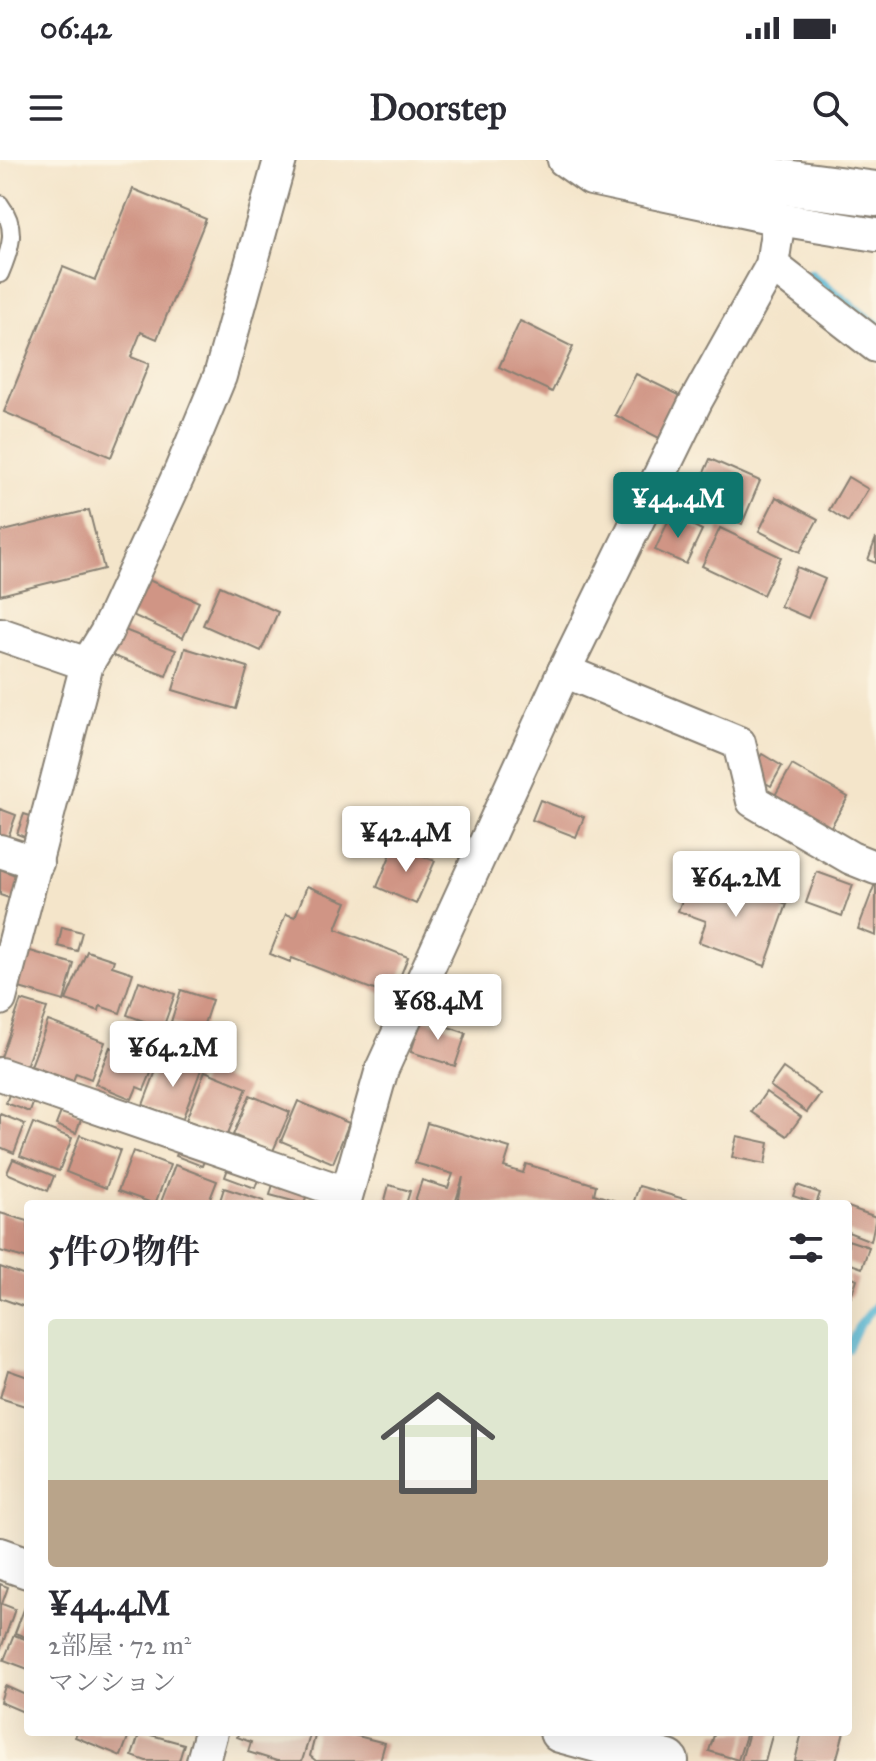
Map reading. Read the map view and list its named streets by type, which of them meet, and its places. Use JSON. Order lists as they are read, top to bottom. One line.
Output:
{"page":{"status":"06:42","header":"Doorstep","price":["¥44.4M","¥42.4M","¥64.2M","¥68.4M","¥64.2M"],"heading":"5件の物件","list":[{"name":"¥44.4M","note":"2部屋 · 72 m² · マンション"}]}}
